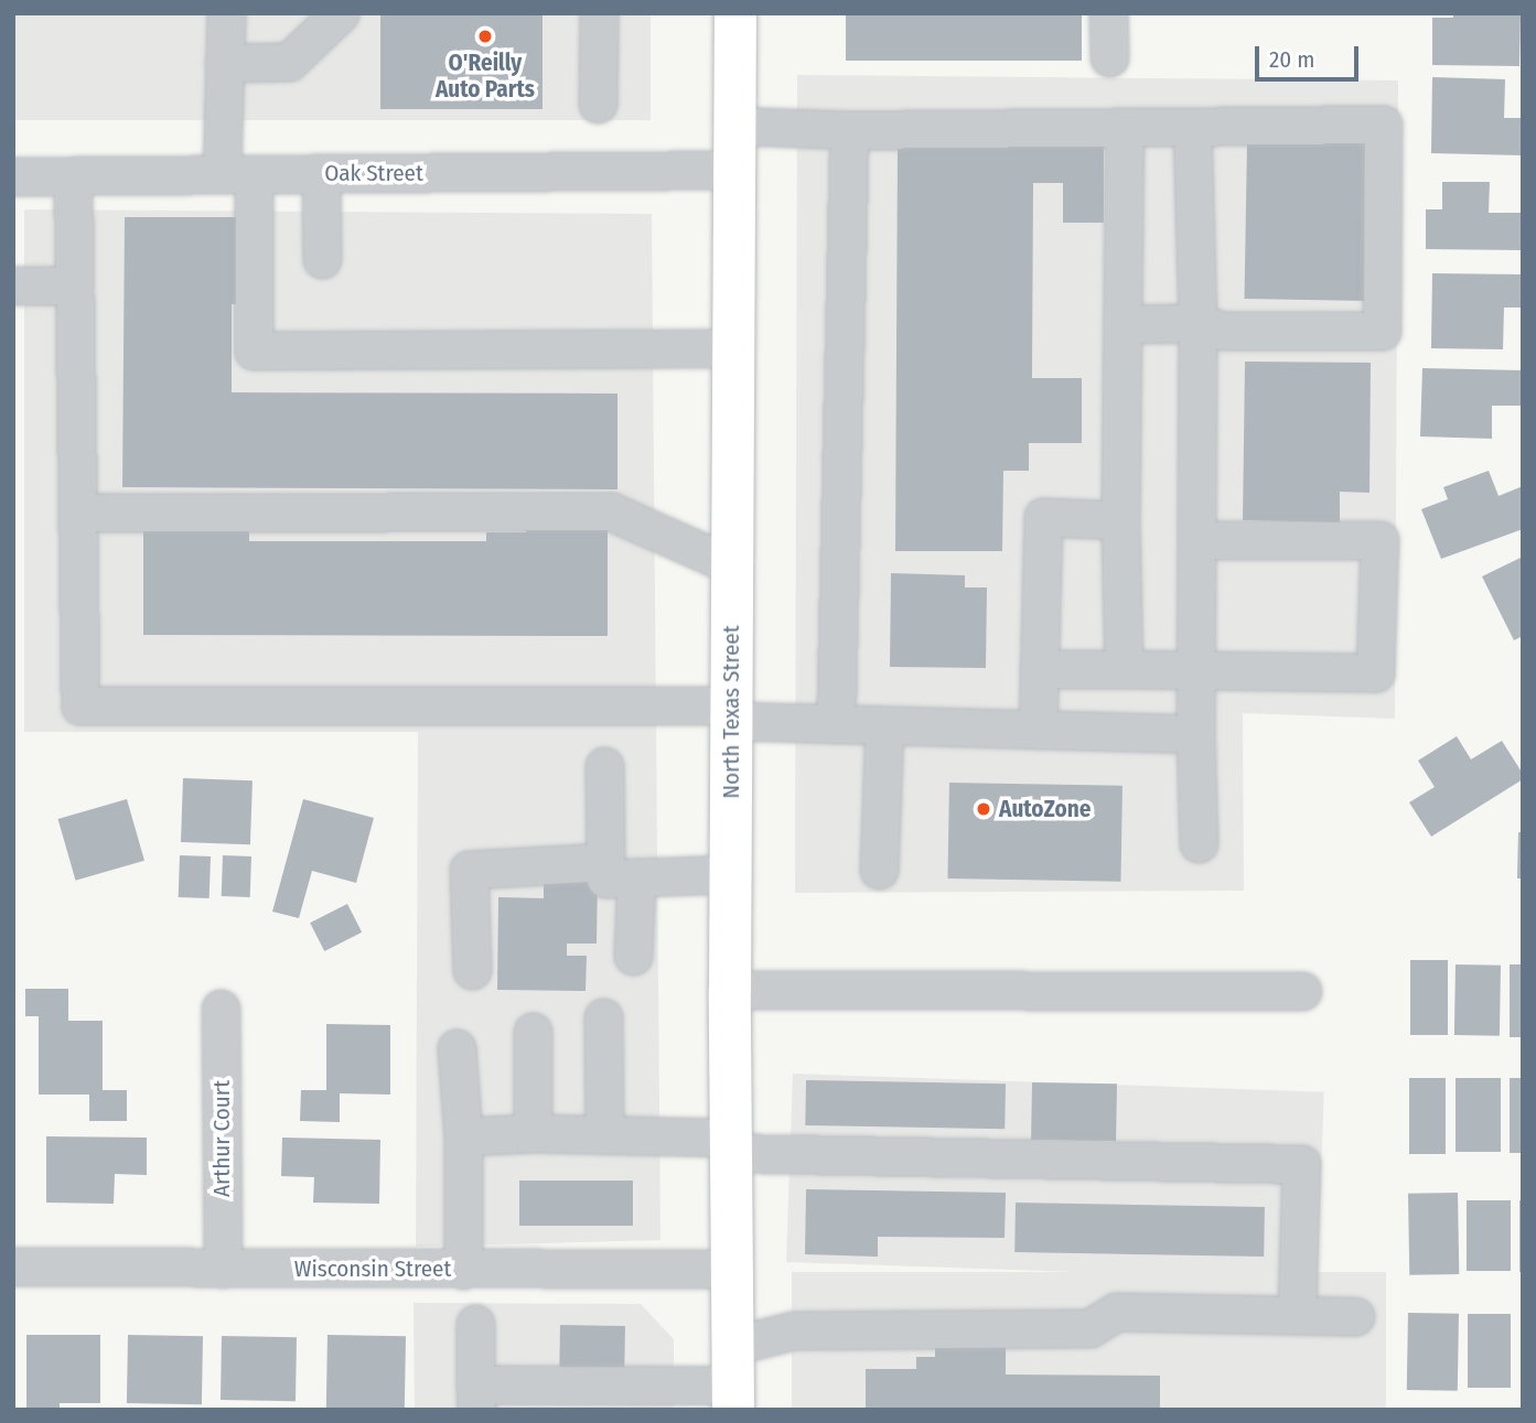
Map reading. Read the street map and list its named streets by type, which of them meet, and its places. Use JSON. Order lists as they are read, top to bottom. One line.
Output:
{"streets":{"main road":["North Texas Street"],"street":["Oak Street","Arthur Court","Wisconsin Street"]},"crossings":[["Oak Street","North Texas Street"],["North Texas Street","Wisconsin Street"],["Arthur Court","Wisconsin Street"]],"places":["O'Reilly Auto Parts","AutoZone"],"scale_bar":"20 m"}
